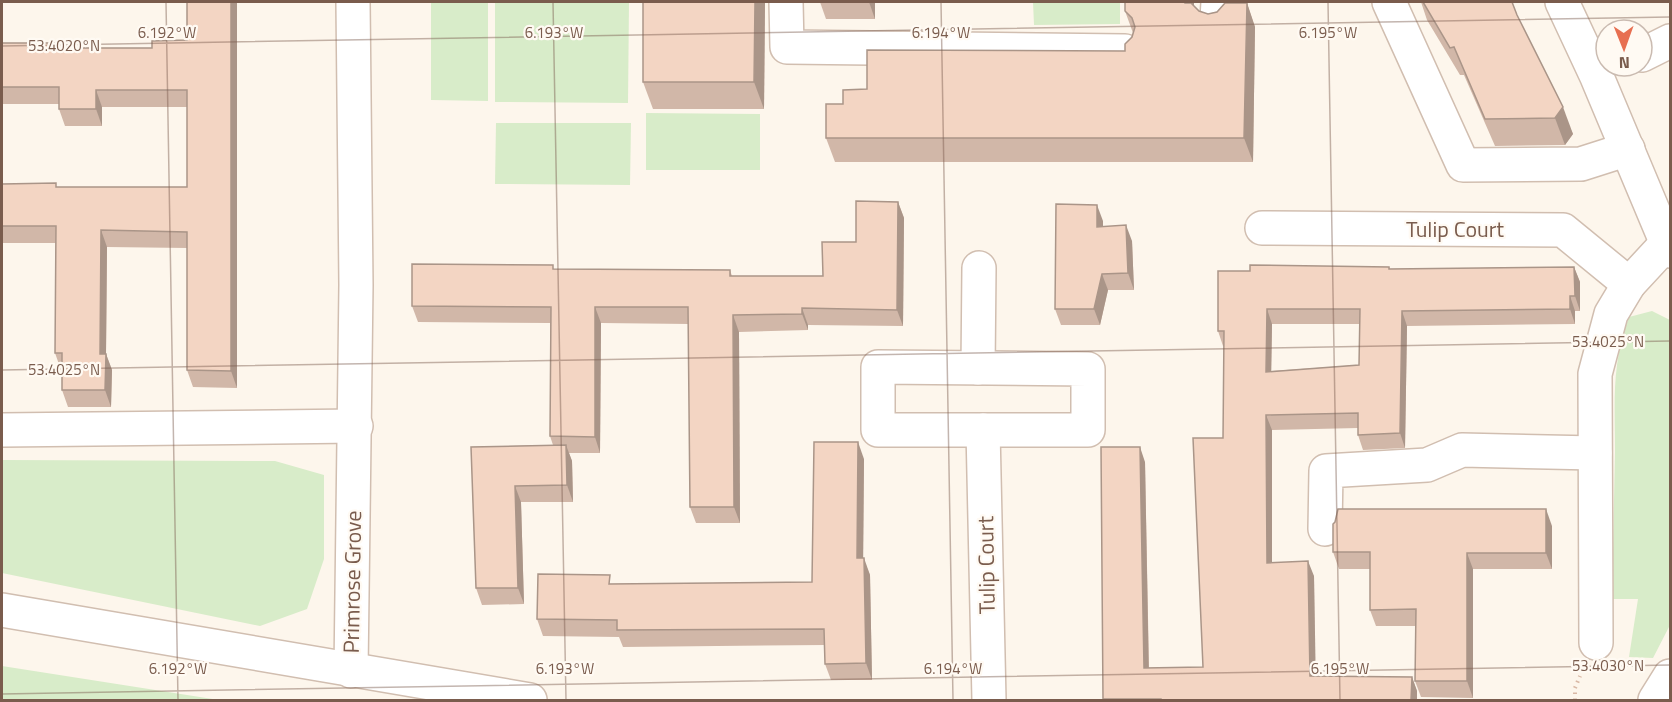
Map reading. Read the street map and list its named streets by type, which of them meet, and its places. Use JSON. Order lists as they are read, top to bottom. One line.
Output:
{"streets":{"street":["Tulip Court","Primrose Grove"]},"north":"bottom","coordinates":["6.192°W","6.193°W","6.194°W","6.195°W","53.4020°N","53.4025°N","53.4030°N"]}
